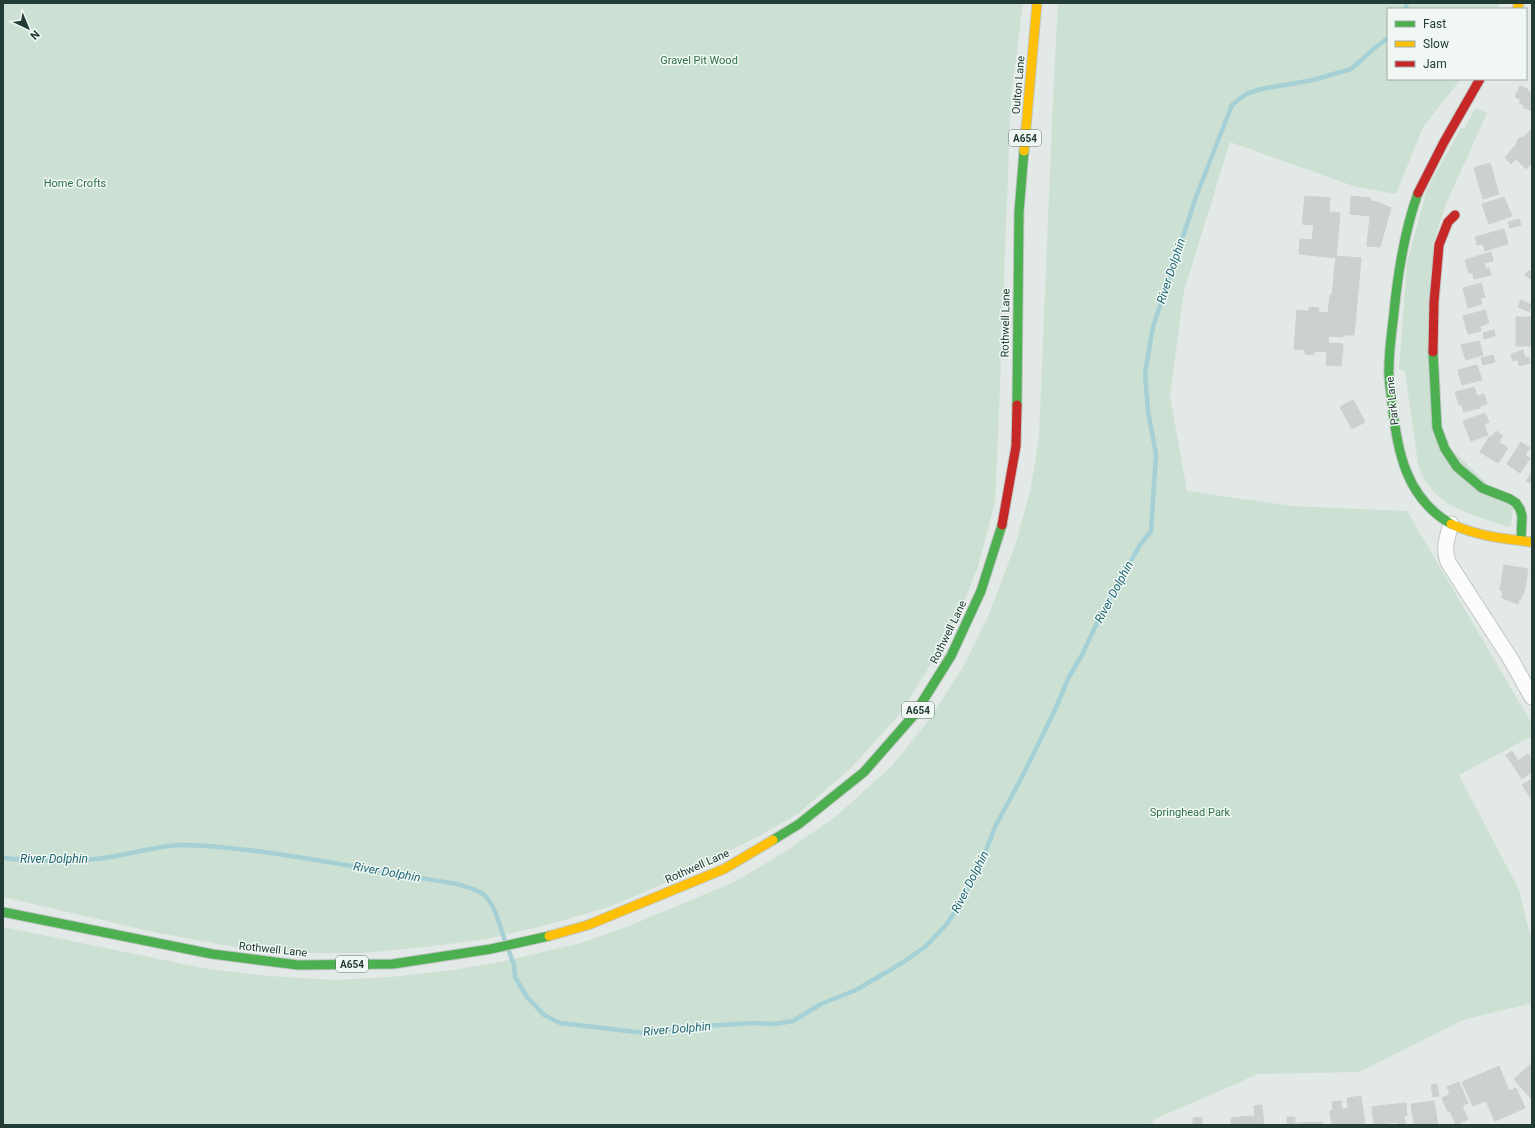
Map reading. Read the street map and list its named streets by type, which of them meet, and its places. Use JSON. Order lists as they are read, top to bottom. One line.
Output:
{"streets":{"main road":["Oulton Lane","A654","Rothwell Lane","Park Lane"]},"crossings":[["Oulton Lane","Rothwell Lane"]],"water":["River Dolphin"],"parks":["Gravel Pit Wood","Home Crofts","Springhead Park"],"legend":["Fast","Slow","Jam"],"north":"bottom right"}
